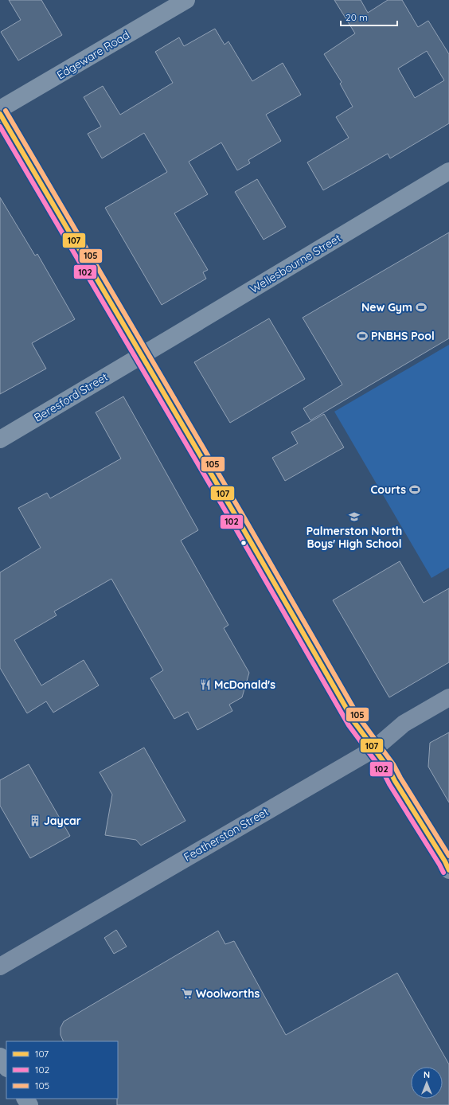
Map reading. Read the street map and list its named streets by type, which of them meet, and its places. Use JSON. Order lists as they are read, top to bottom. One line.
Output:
{"streets":{"main road":["Featherston Street"],"street":["Edgeware Road","Wellesbourne Street","Beresford Street"]},"crossings":[["Wellesbourne Street","Beresford Street"]],"places":{"sports":["New Gym","PNBHS Pool","Courts"],"school or university":["Palmerston North Boys' High School"],"restaurant":["McDonald's"],"building":["Jaycar"],"supermarket":["Woolworths"]},"lines":["transit line 105","transit line 107","transit line 102"],"legend":["107","102","105"],"scale_bar":"20 m","north":"top"}
